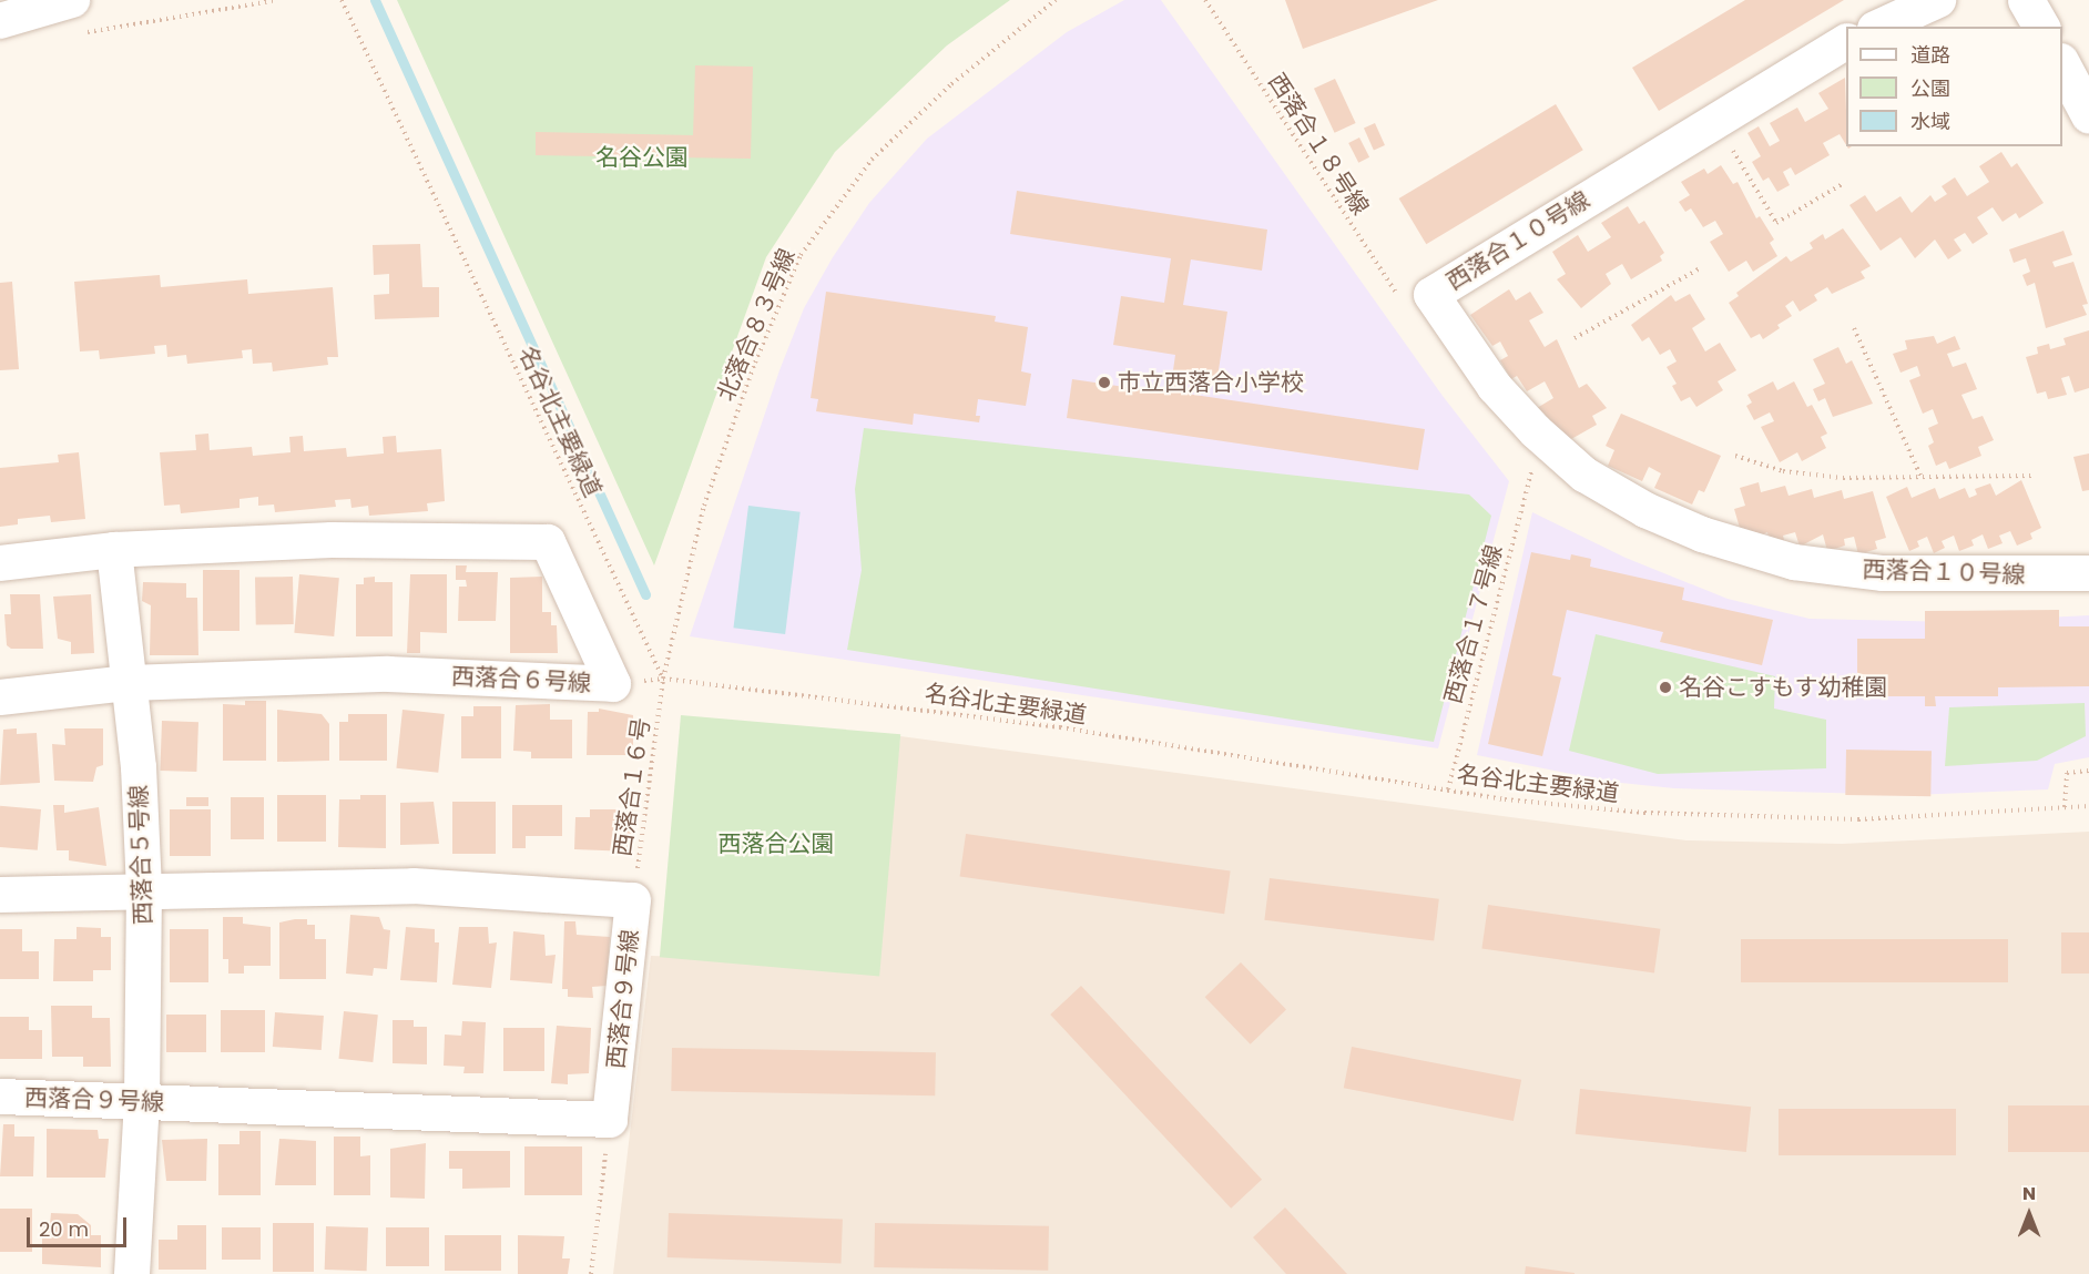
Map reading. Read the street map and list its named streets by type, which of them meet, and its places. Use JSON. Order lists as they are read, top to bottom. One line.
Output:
{"streets":{"street":["西落合１０号線","西落合６号線","西落合５号線","西落合９号線"],"path":["西落合１８号線","北落合８３号線","名谷北主要緑道","西落合１７号線","西落合１６号"]},"crossings":[["北落合８３号線","名谷北主要緑道"],["北落合８３号線","西落合１６号"],["名谷北主要緑道","西落合１７号線"],["名谷北主要緑道","西落合１６号"],["西落合６号線","西落合５号線"],["西落合１６号","西落合９号線"],["西落合５号線","西落合９号線"]],"parks":["名谷公園","西落合公園"],"places":["市立西落合小学校","名谷こすもす幼稚園"],"legend":["道路","公園","水域"],"scale_bar":"20 m","north":"top"}
